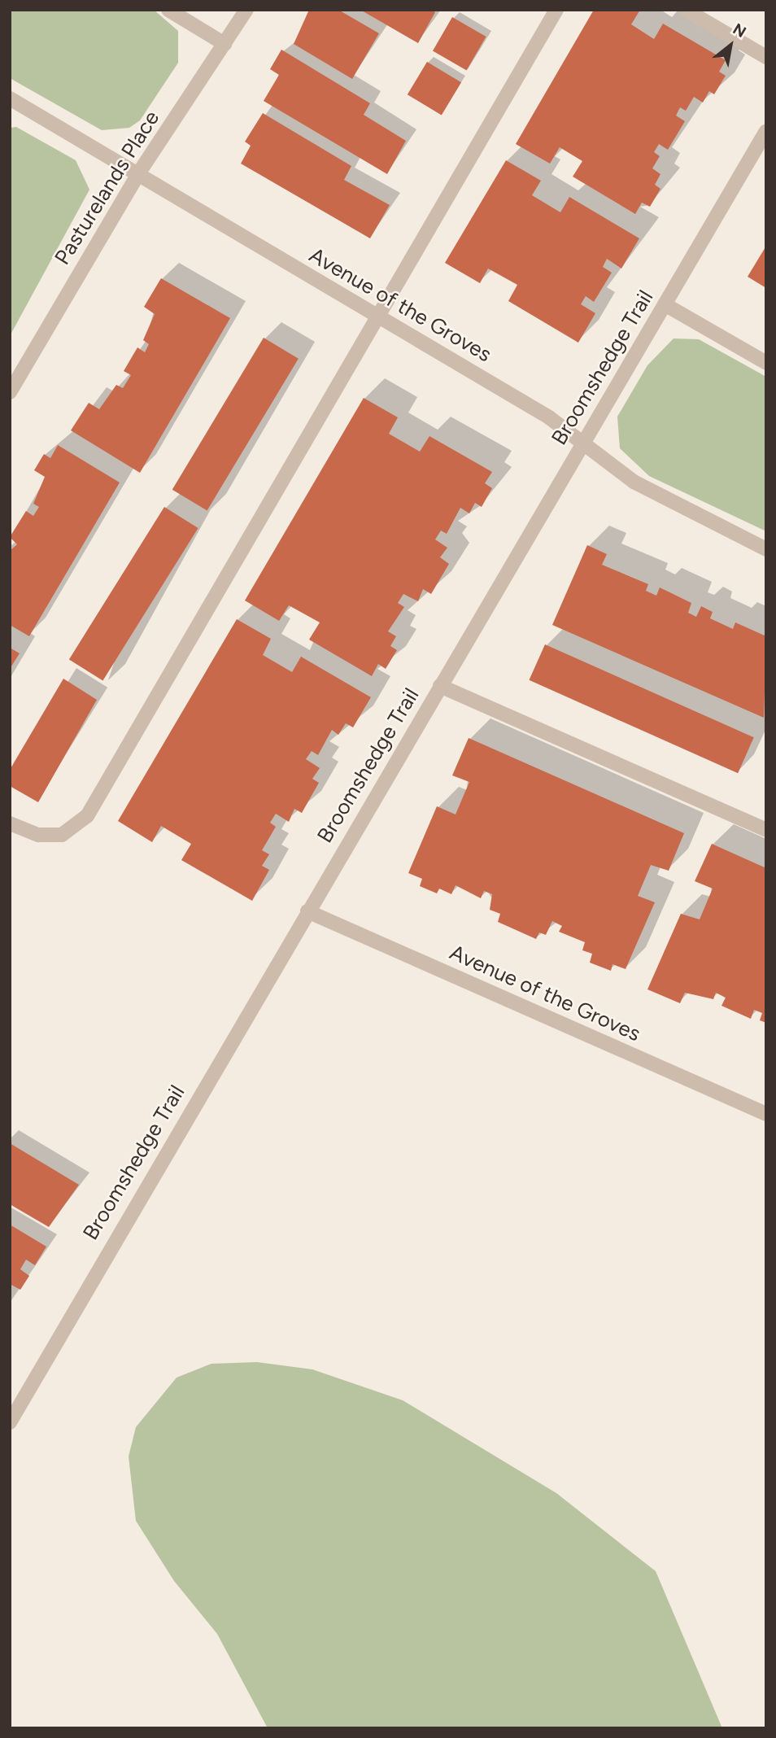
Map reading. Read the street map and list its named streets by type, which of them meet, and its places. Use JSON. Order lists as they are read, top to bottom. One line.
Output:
{"streets":{"street":["Pasturelands Place","Avenue of the Groves","Broomshedge Trail"]},"crossings":[["Pasturelands Place","Avenue of the Groves"],["Avenue of the Groves","Broomshedge Trail"]],"north":"top right"}
